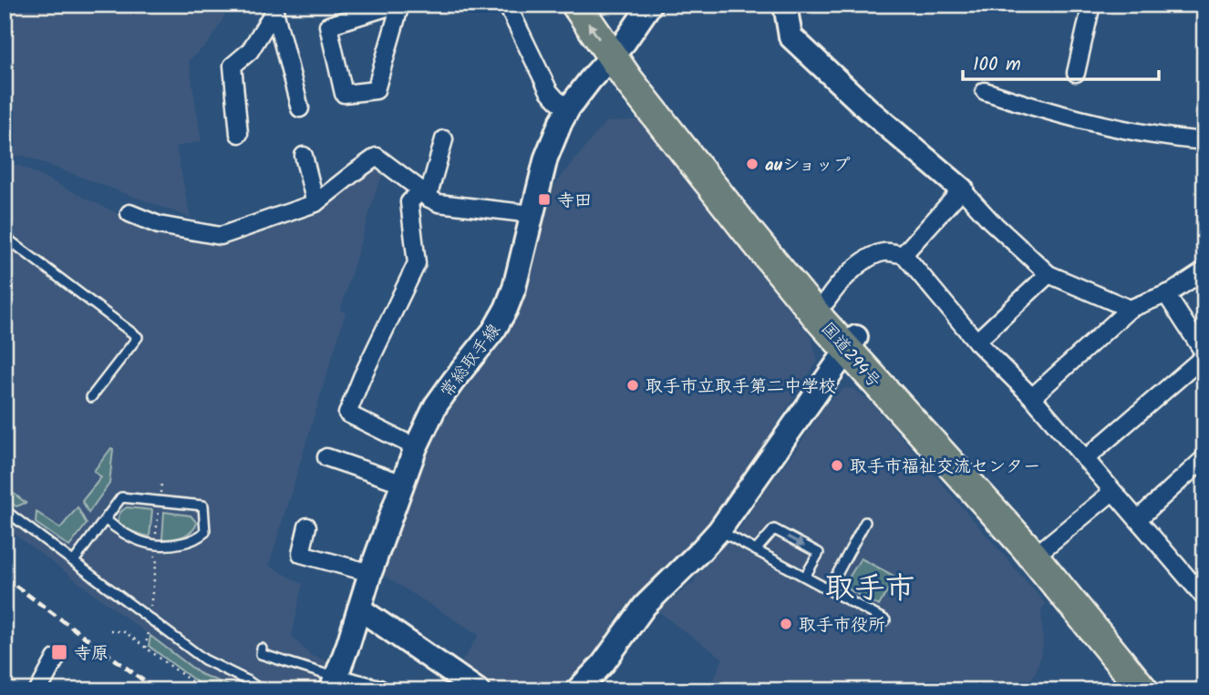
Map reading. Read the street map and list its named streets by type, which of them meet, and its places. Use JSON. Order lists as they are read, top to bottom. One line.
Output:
{"streets":{"highway":["国道294号"],"street":["常総取手線"]},"crossings":[["国道294号","常総取手線"]],"districts":["取手市"],"places":{"other":["auショップ","取手市立取手第二中学校","取手市福祉交流センター","取手市役所"],"transit":["寺田","寺原"]},"scale_bar":"100 m"}
